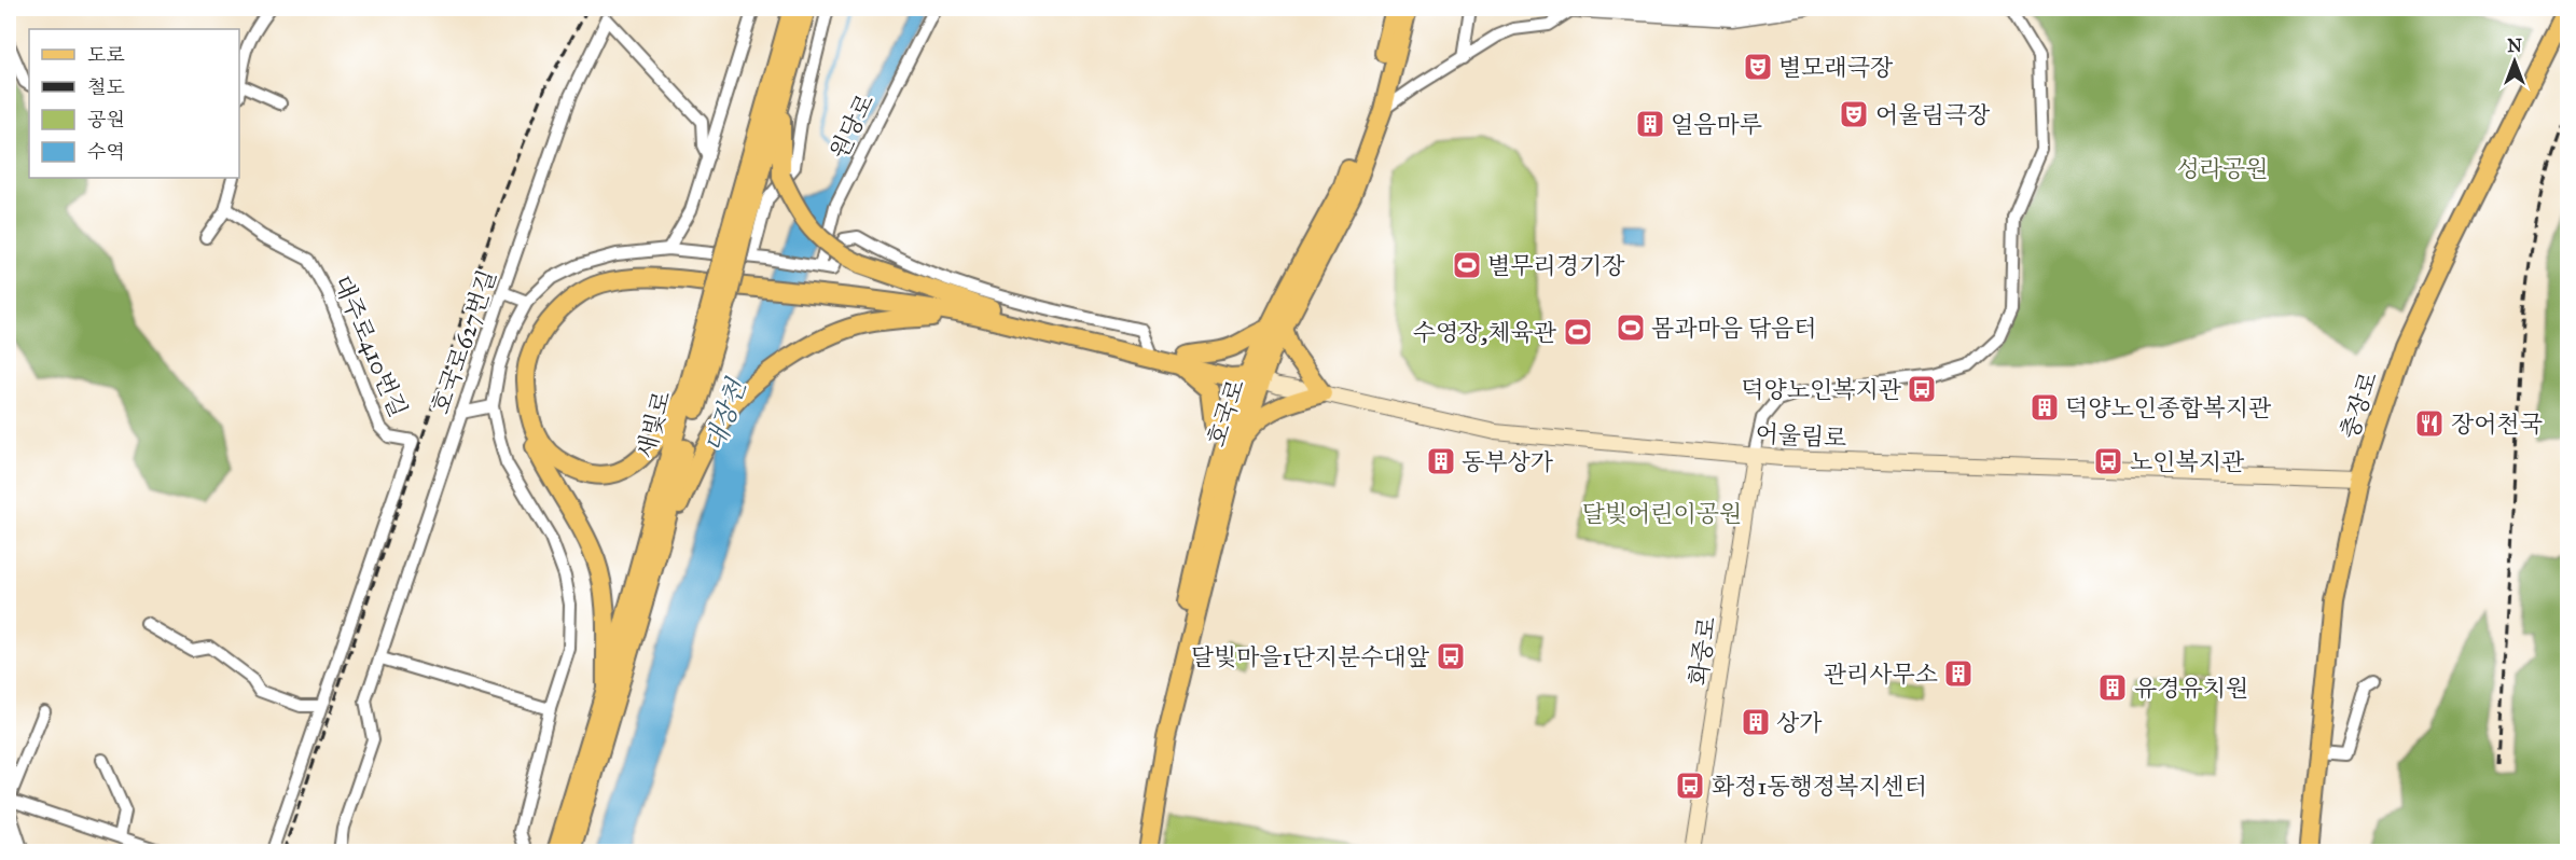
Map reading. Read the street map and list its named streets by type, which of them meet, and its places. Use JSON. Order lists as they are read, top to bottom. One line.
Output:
{"streets":{"main road":["충장로","호국로","새빛로","어울림로","화중로"],"street":["원당로","호국로627번길","대주로410번길"]},"crossings":[["충장로","어울림로"],["호국로","어울림로"],["어울림로","화중로"]],"water":["대장천"],"parks":["성라공원","달빛어린이공원"],"places":{"theatre":["별모래극장","어울림극장"],"building":["얼음마루","덕양노인종합복지관","동부상가","관리사무소","유경유치원","상가"],"sports":["별무리경기장","몸과마음 닦음터","수영장,체육관"],"bus stop":["덕양노인복지관","노인복지관","달빛마을1단지분수대앞","화정1동행정복지센터"],"restaurant":["장어천국"]},"legend":["도로","철도","공원","수역"],"north":"top"}
